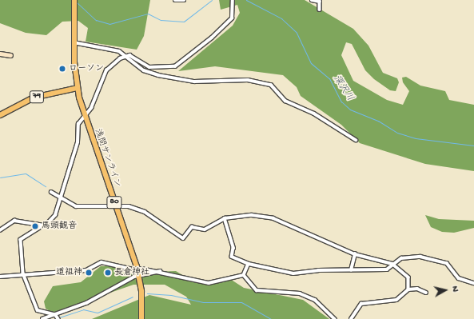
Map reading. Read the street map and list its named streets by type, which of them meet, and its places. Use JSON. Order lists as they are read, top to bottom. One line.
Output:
{"streets":{"main road":["79","浅間サンライン","80"]},"crossings":[["79","浅間サンライン"]],"water":["深沢川"],"places":["ローソン","馬頭観音","道祖神","長倉神社"],"north":"right"}
